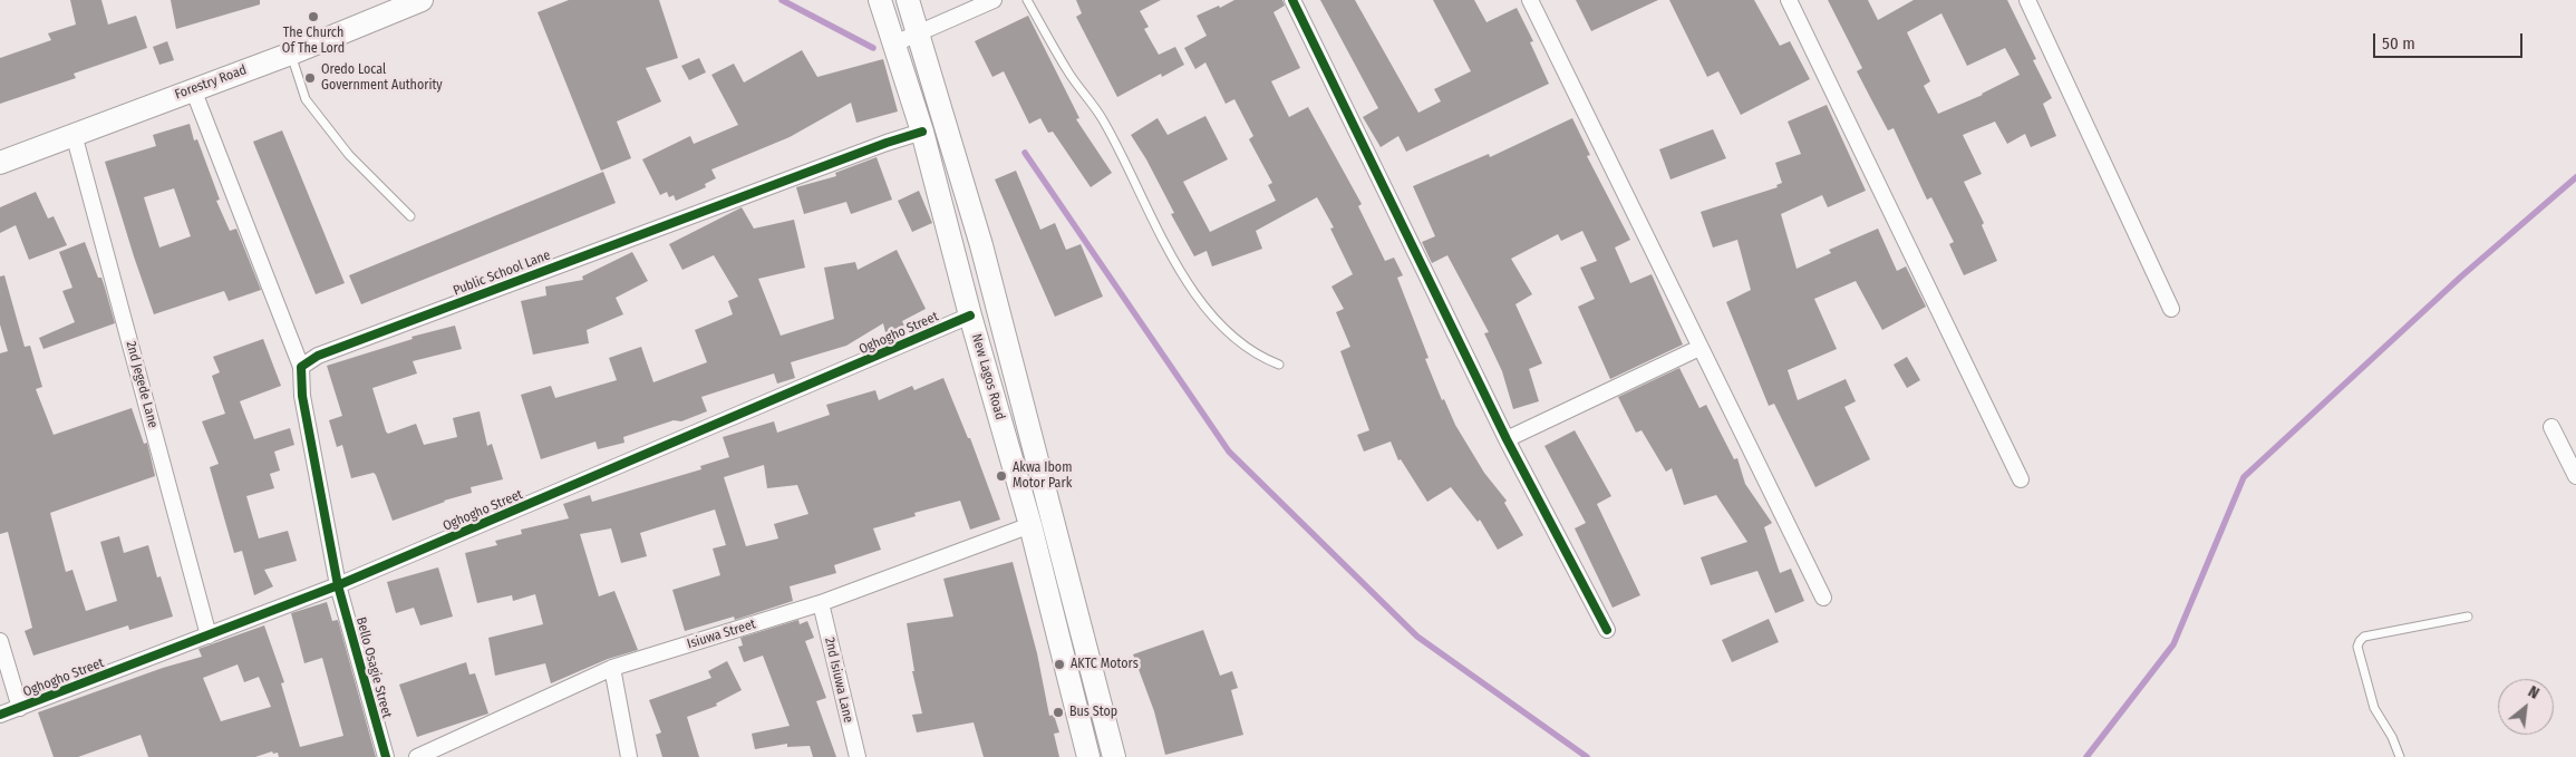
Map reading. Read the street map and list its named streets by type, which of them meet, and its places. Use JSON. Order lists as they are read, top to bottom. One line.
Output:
{"streets":{"main road":["Forestry Road","New Lagos Road"],"street":["Public School Lane","Oghogho Street","2nd Jegede Lane","Isiuwa Street","Bello Osagie Street","2nd Isiuwa Lane"]},"crossings":[["Forestry Road","2nd Jegede Lane"],["Public School Lane","New Lagos Road"],["Oghogho Street","New Lagos Road"],["Oghogho Street","2nd Jegede Lane"],["Oghogho Street","Bello Osagie Street"],["New Lagos Road","Isiuwa Street"],["Isiuwa Street","2nd Isiuwa Lane"]],"places":["The Church Of The Lord","Oredo Local Government Authority","Akwa Ibom Motor Park","AKTC Motors","Bus Stop"],"scale_bar":"50 m","north":"top right"}
